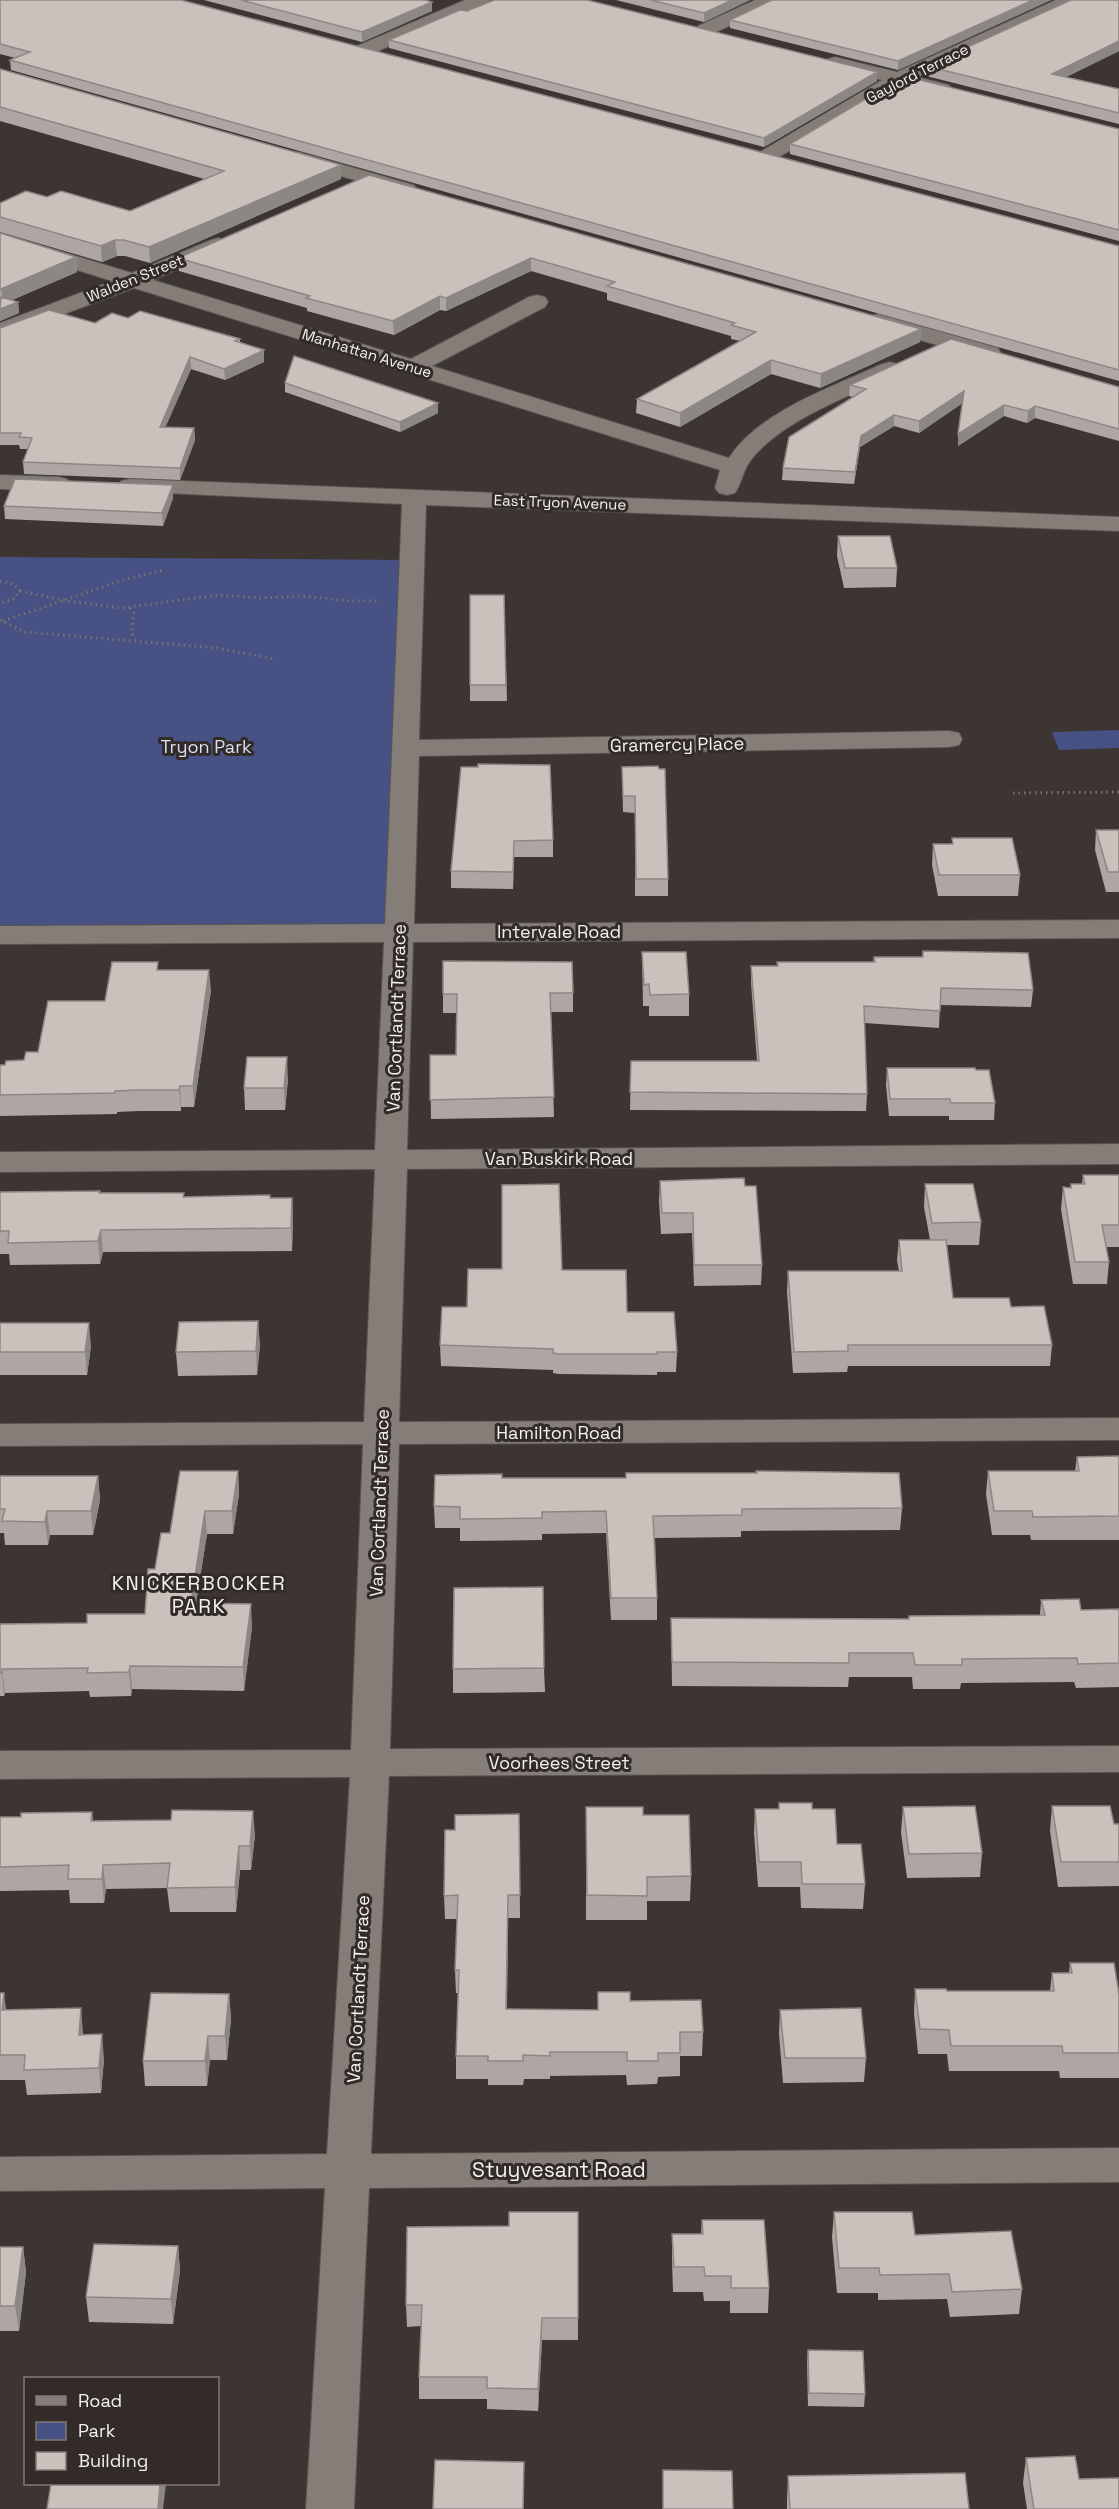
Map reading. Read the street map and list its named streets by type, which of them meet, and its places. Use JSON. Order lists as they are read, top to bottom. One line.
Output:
{"streets":{"street":["Gaylord Terrace","Walden Street","Manhattan Avenue","East Tryon Avenue","Gramercy Place","Intervale Road","Van Cortlandt Terrace","Van Buskirk Road","Hamilton Road","Voorhees Street","Stuyvesant Road"]},"crossings":[["Walden Street","Manhattan Avenue"],["East Tryon Avenue","Van Cortlandt Terrace"],["Gramercy Place","Van Cortlandt Terrace"],["Intervale Road","Van Cortlandt Terrace"],["Van Cortlandt Terrace","Van Buskirk Road"],["Van Cortlandt Terrace","Hamilton Road"],["Van Cortlandt Terrace","Voorhees Street"],["Van Cortlandt Terrace","Stuyvesant Road"]],"districts":["KNICKERBOCKER PARK"],"parks":["Tryon Park"],"legend":["Road","Park","Building"]}
